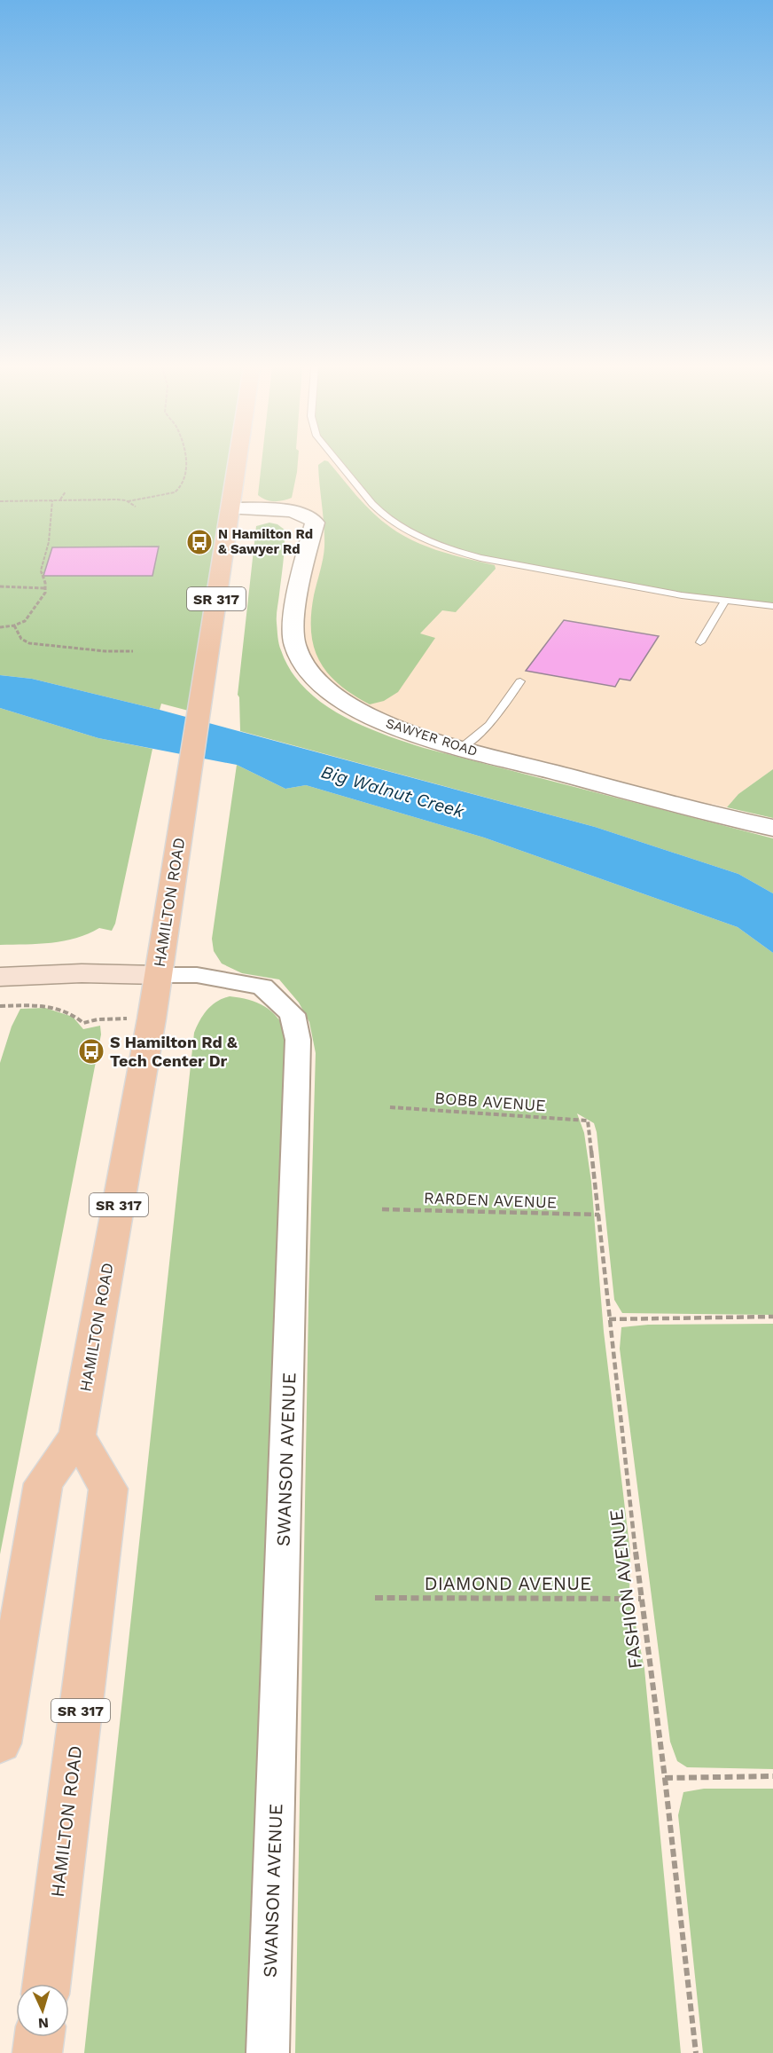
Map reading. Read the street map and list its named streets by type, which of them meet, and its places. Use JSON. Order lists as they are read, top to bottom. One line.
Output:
{"streets":{"main road":["SR 317","HAMILTON ROAD"],"street":["SAWYER ROAD","SWANSON AVENUE"],"path":["BOBB AVENUE","RARDEN AVENUE","DIAMOND AVENUE","FASHION AVENUE"]},"crossings":[["SAWYER ROAD","HAMILTON ROAD"],["HAMILTON ROAD","SWANSON AVENUE"],["BOBB AVENUE","FASHION AVENUE"],["RARDEN AVENUE","FASHION AVENUE"],["DIAMOND AVENUE","FASHION AVENUE"]],"water":["Big Walnut Creek"],"places":{"bus stop":["N Hamilton Rd & Sawyer Rd","S Hamilton Rd & Tech Center Dr"]},"north":"bottom"}
